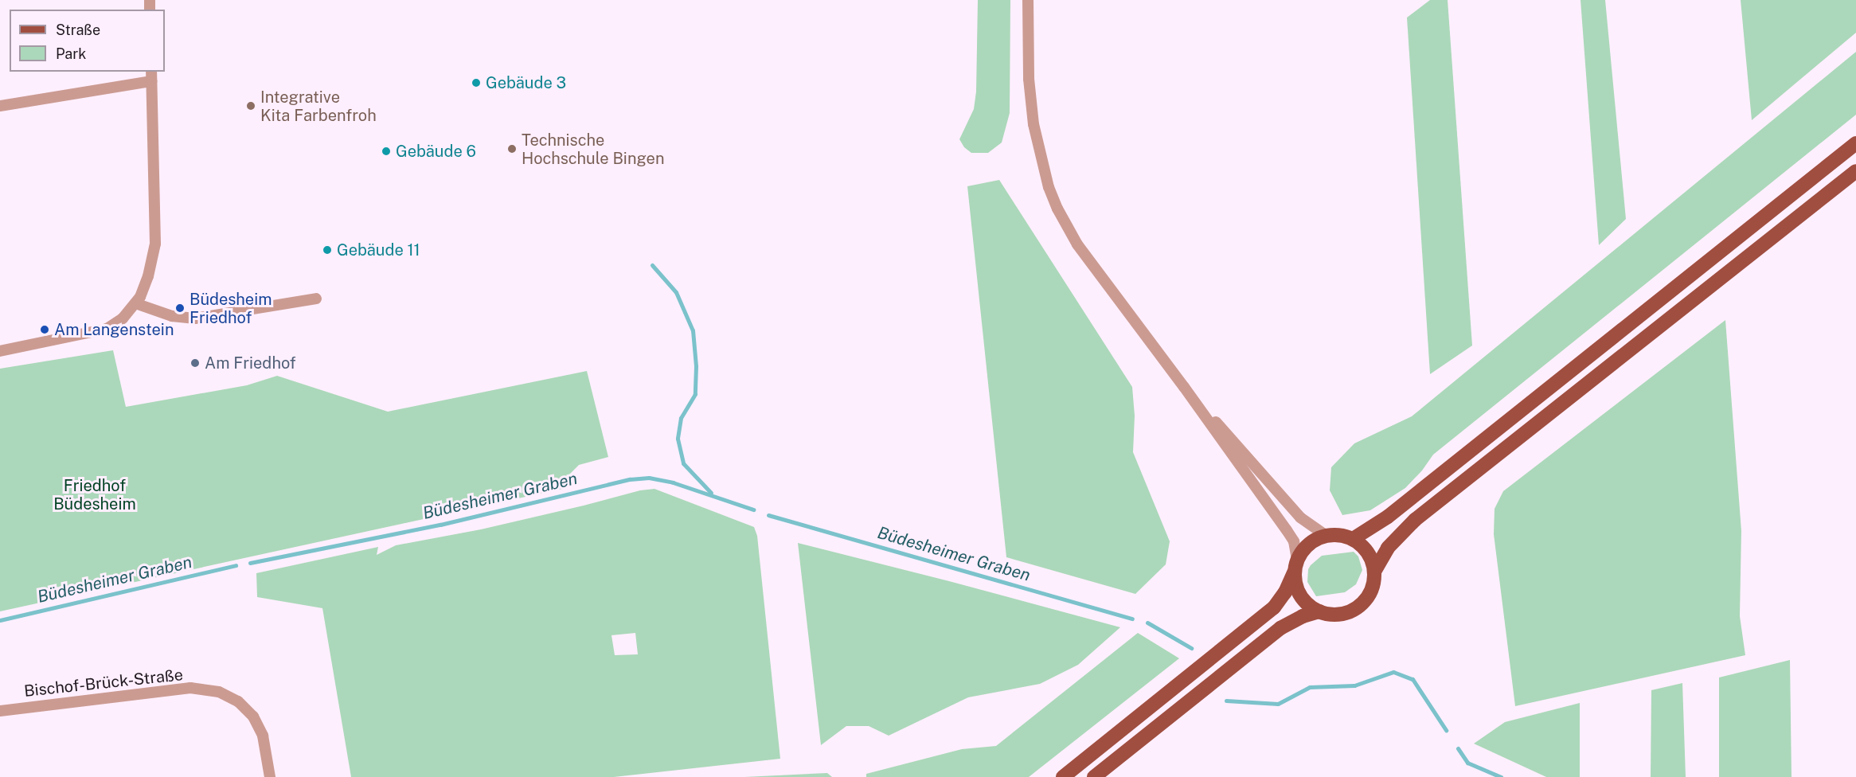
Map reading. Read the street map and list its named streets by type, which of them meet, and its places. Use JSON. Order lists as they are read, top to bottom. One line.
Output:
{"streets":{"street":["Bischof-Brück-Straße"]},"water":["Büdesheimer Graben"],"parks":["Friedhof Büdesheim"],"places":["Gebäude 3","Integrative Kita Farbenfroh","Technische Hochschule Bingen","Gebäude 6","Gebäude 11","Büdesheim Friedhof","Am Langenstein","Am Friedhof"],"legend":["Straße","Park"]}
